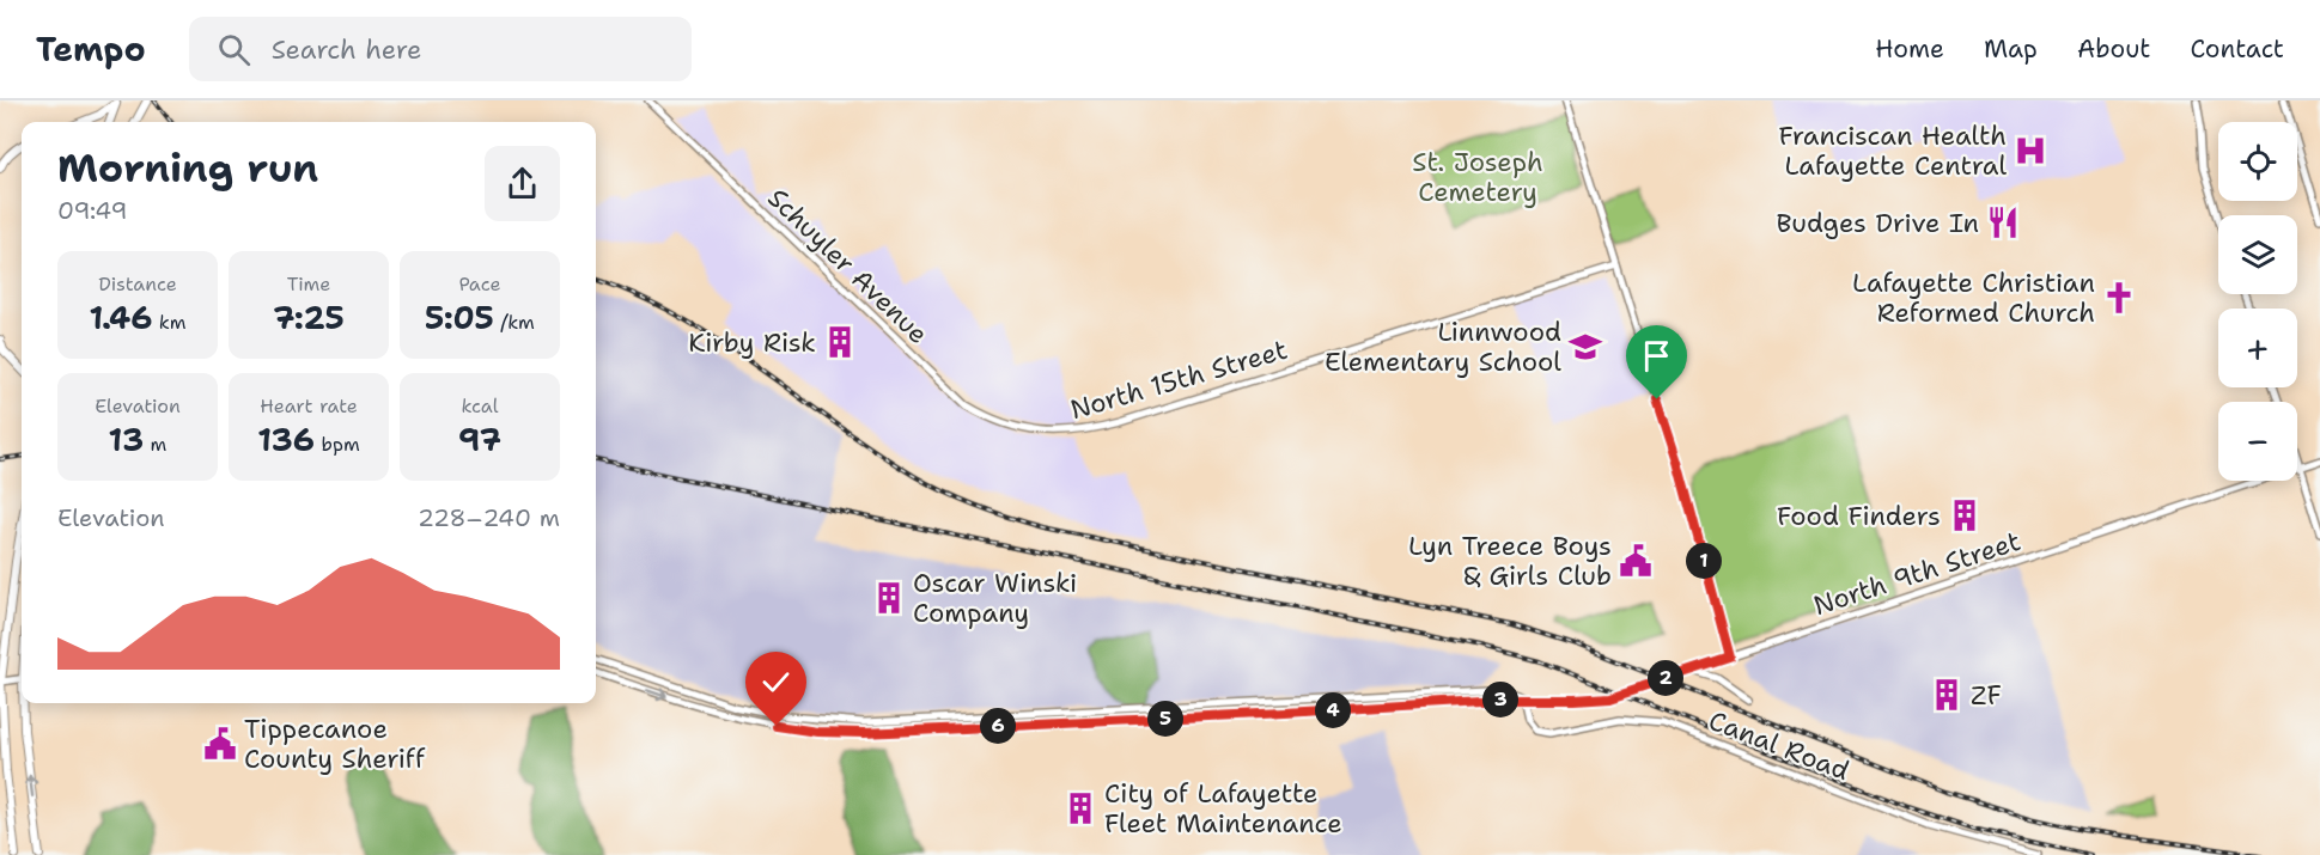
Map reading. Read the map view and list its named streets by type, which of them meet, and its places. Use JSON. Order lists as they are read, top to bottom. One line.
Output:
{"streets":{"main road":["Schuyler Avenue","North 15th Street","North 9th Street","Canal Road"]},"crossings":[["Schuyler Avenue","North 15th Street"],["North 9th Street","Canal Road"]],"parks":["St. Joseph Cemetery"],"places":{"hospital":["Franciscan Health Lafayette Central"],"restaurant":["Budges Drive In"],"church":["Lafayette Christian Reformed Church"],"building":["Kirby Risk","Food Finders","Oscar Winski Company","ZF","City of Lafayette Fleet Maintenance"],"school or university":["Linnwood Elementary School"],"public building":["Lyn Treece Boys & Girls Club","Tippecanoe County Sheriff"]},"page":{"header":"Tempo","search":"Search here","nav":["Home","Map","About","Contact"],"map_buttons":["+","−"],"heading":["Morning run","09:49"],"stats":[["Distance","1.46 km"],["Time","7:25"],["Pace","5:05 /km"],["Elevation","13 m"],["Heart rate","136 bpm"],["kcal","97"]],"chart":["Elevation","228–240 m"],"pins":["1","2","3","4","5","6"]}}
